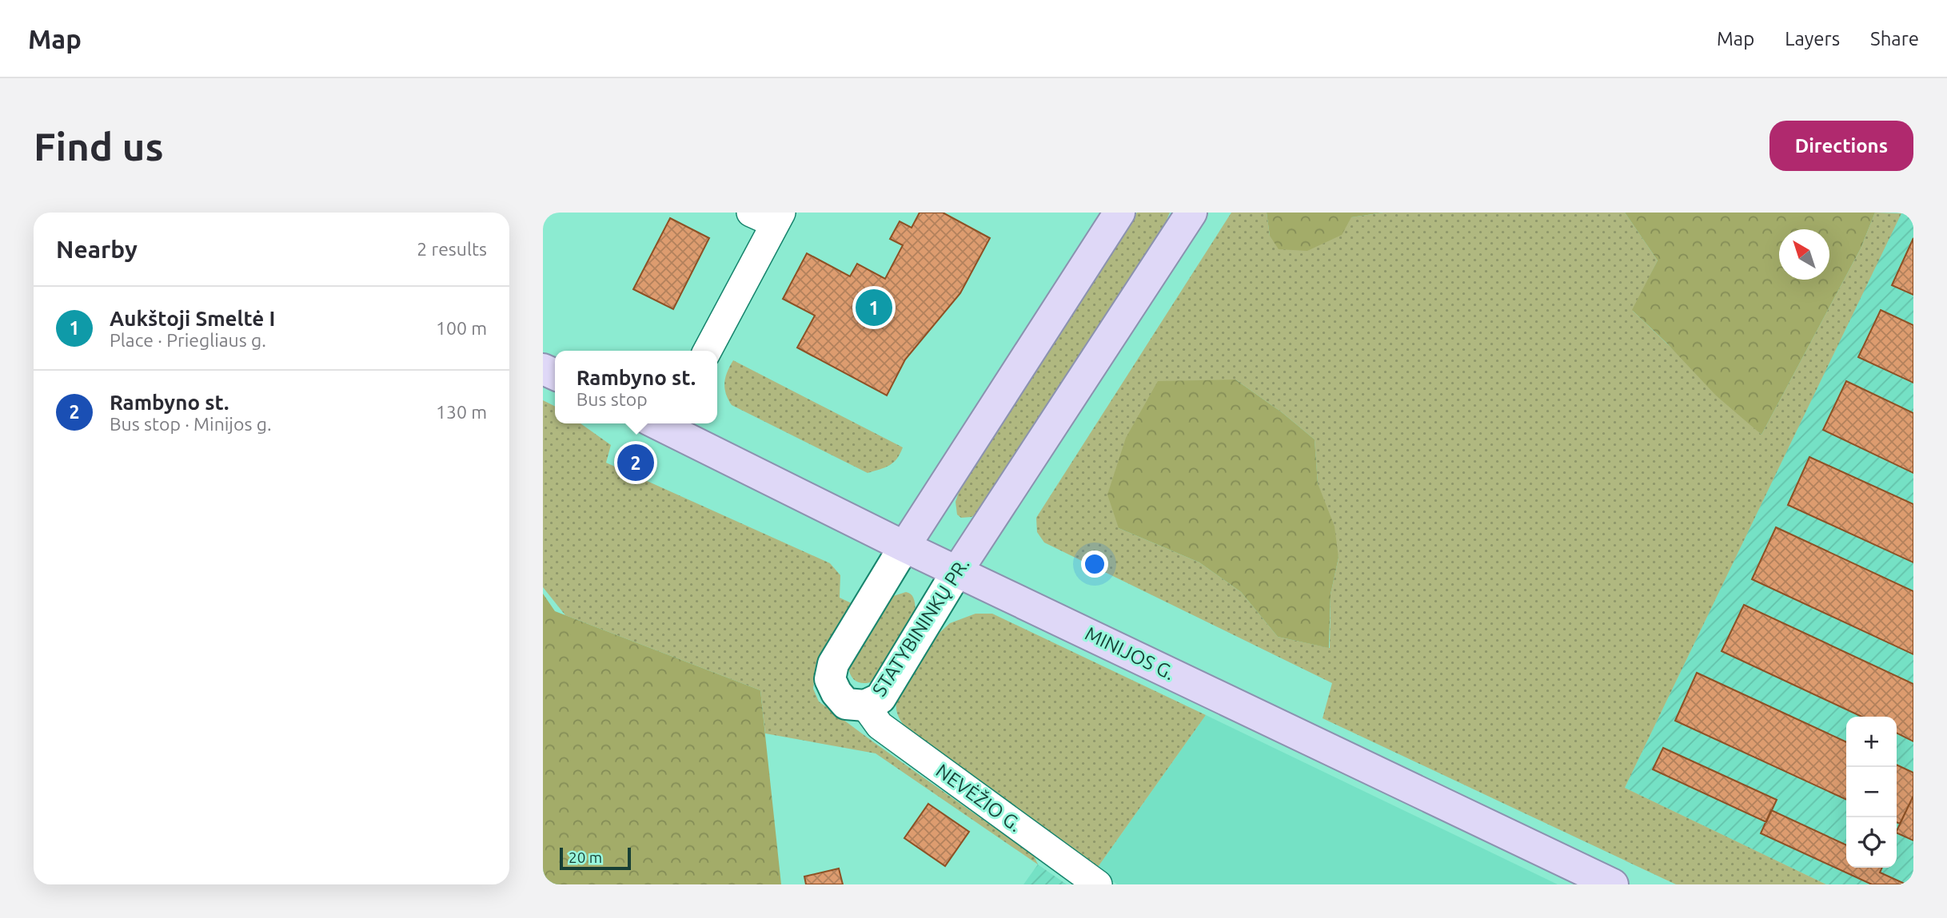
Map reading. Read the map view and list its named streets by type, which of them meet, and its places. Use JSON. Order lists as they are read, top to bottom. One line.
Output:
{"streets":{"main road":["STATYBININKŲ PR.","MINIJOS G."],"street":["NEVĖŽIO G."]},"crossings":[["STATYBININKŲ PR.","MINIJOS G."],["STATYBININKŲ PR.","NEVĖŽIO G."]],"scale_bar":"20 m","north":"top left","page":{"header":"Map","nav":["Map","Layers","Share"],"buttons":"Directions","title":"Find us","heading":["Nearby","2 results"],"list":[{"mark":"1","name":"Aukštoji Smeltė I","note":"Place · Priegliaus g.","value":"100 m"},{"mark":"2","name":"Rambyno st.","note":"Bus stop · Minijos g.","value":"130 m"}],"pins":["1","2"],"popup":["Rambyno st.","Bus stop"],"map_buttons":["+","−"],"scale":"20 m"}}
